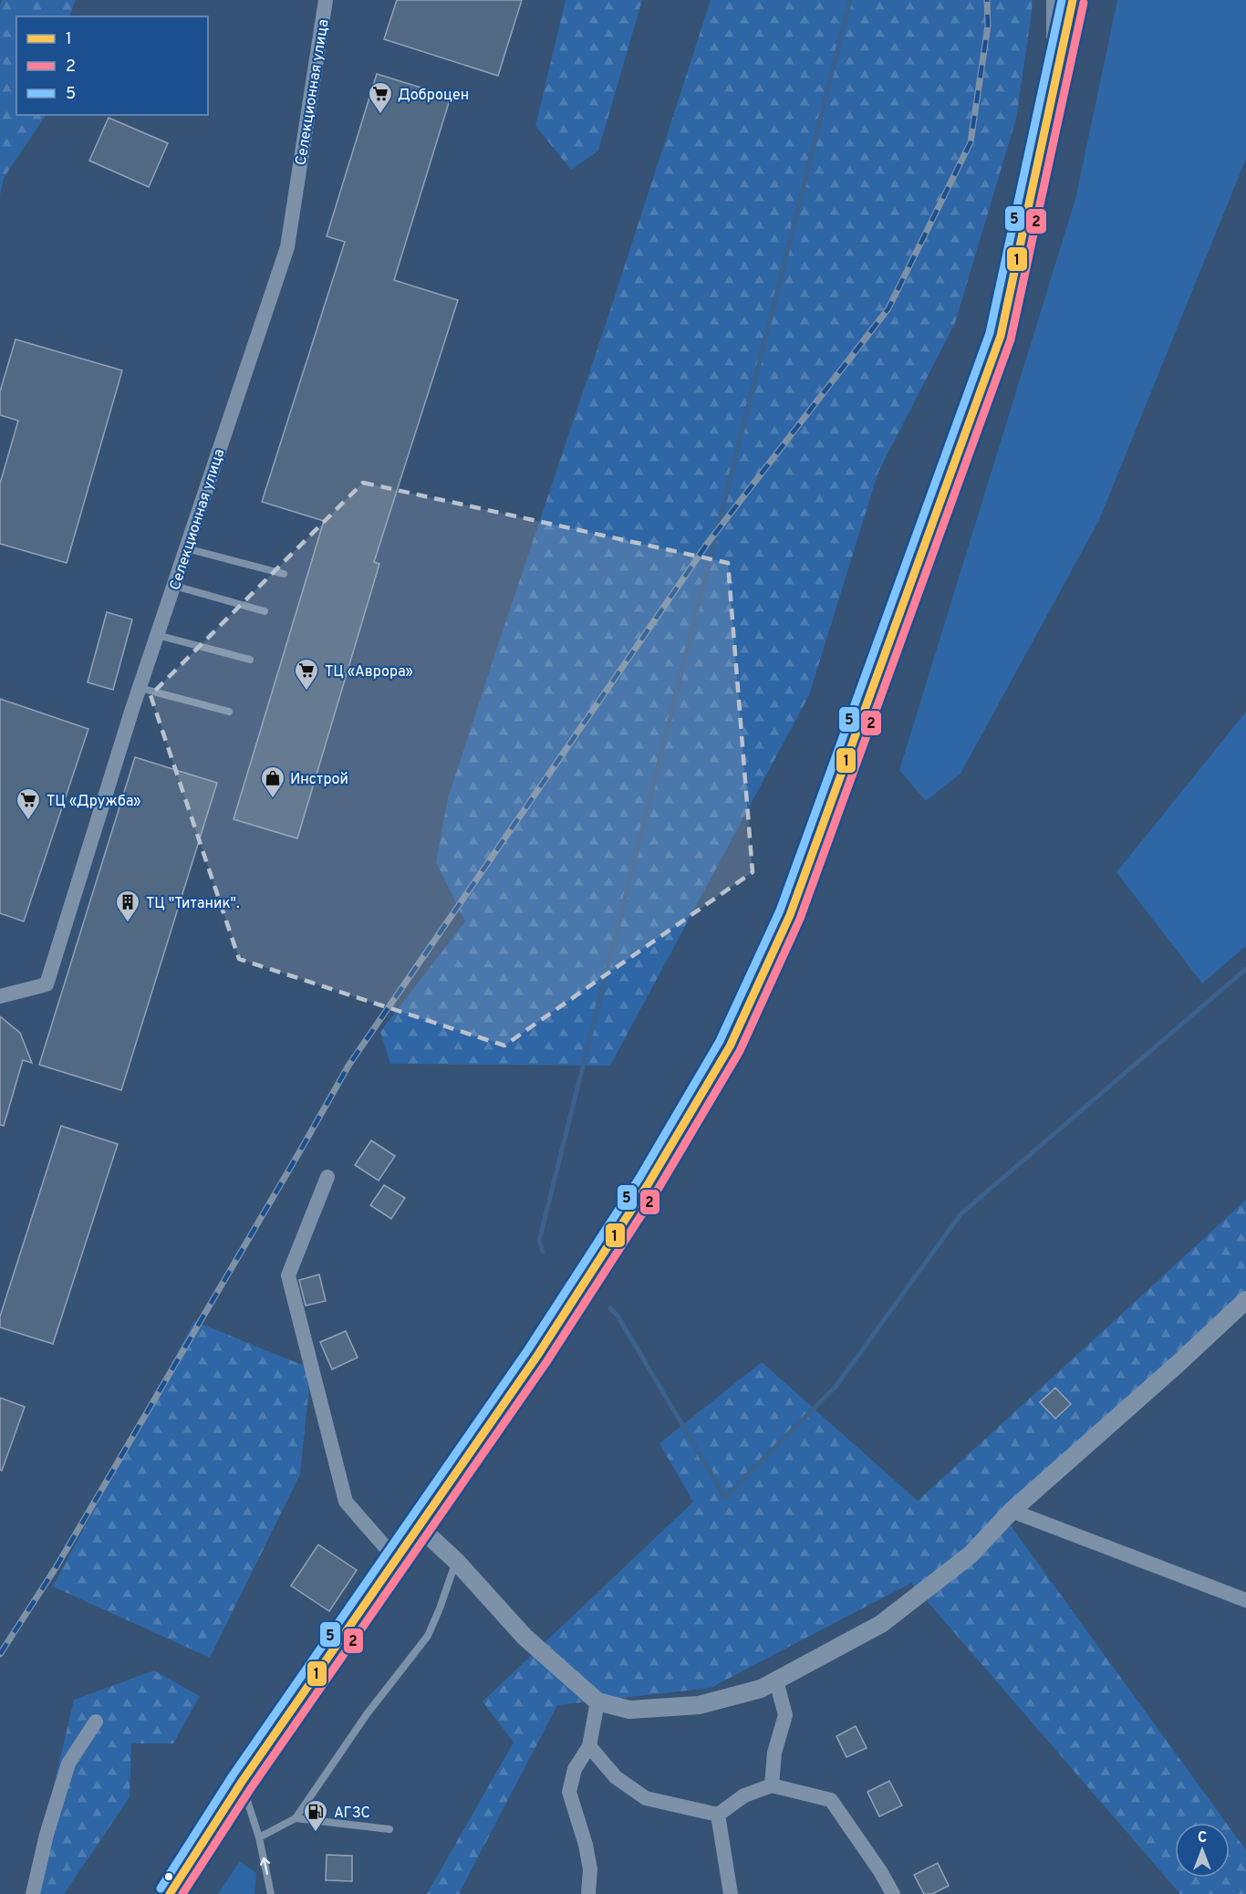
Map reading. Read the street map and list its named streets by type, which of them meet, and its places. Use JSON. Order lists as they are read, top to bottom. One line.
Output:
{"streets":{"street":["Селекционная улица"]},"places":{"supermarket":["Доброцен","ТЦ «Аврора»","ТЦ «Дружба»"],"shop":["Инстрой"],"building":["ТЦ \"Титаник\"."],"fuel station":["АГЗС"]},"lines":["transit line 1","transit line 5","transit line 2"],"legend":["1","2","5"],"north":"top"}
